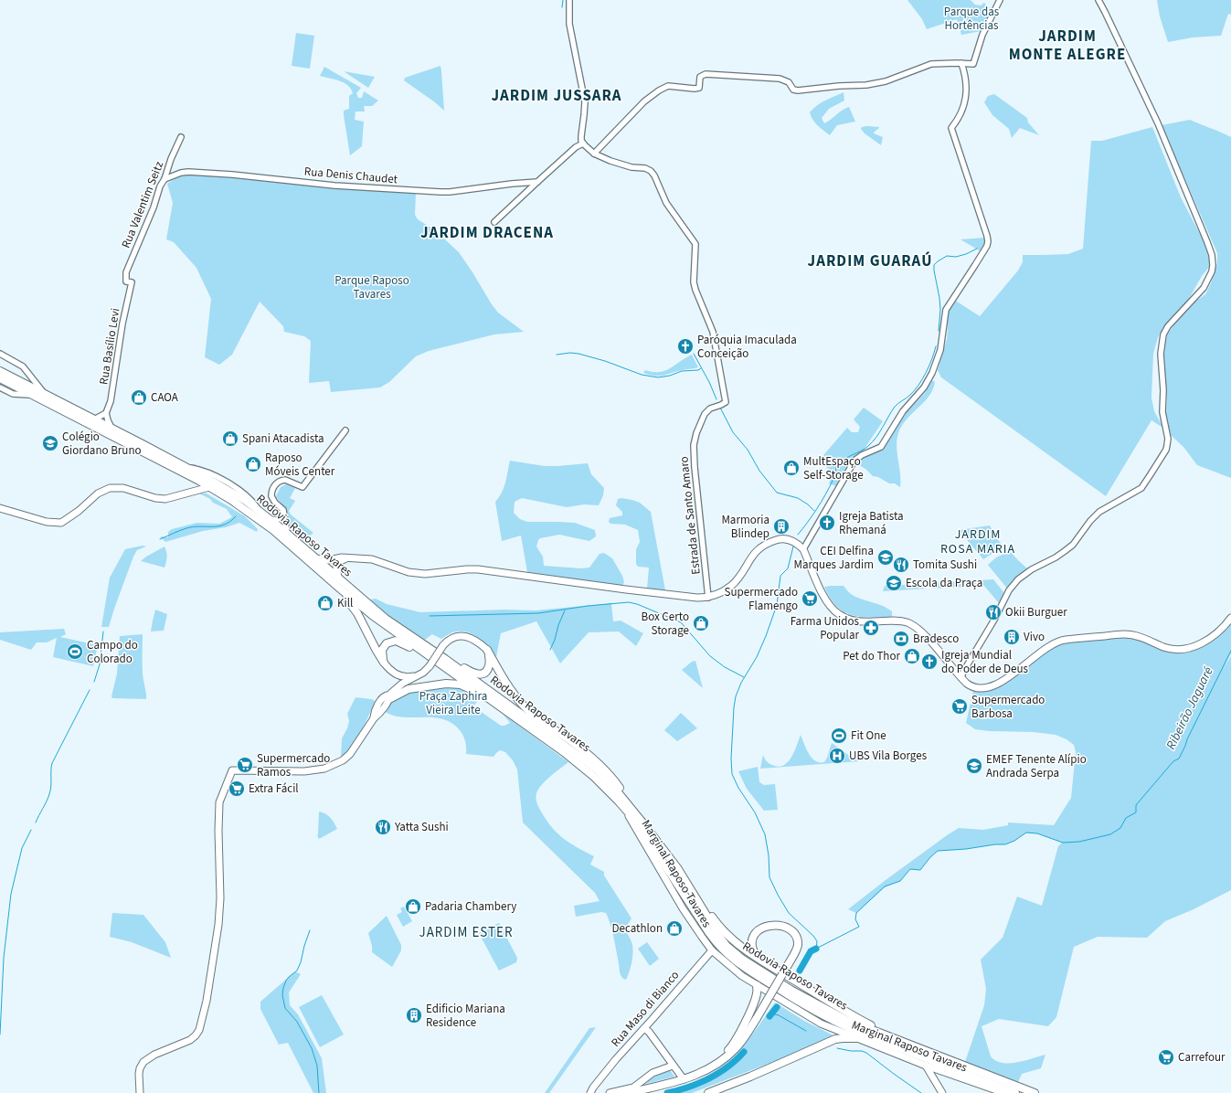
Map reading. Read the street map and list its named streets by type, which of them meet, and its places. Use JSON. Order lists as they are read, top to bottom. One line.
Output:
{"streets":{"highway":["Rodovia Raposo Tavares"],"main road":["Marginal Raposo Tavares","Rua Maso di Bianco"],"street":["Rua Denis Chaudet","Rua Valentim Seitz","Rua Basílio Levi","Estrada de Santo Amaro"]},"crossings":[["Rua Denis Chaudet","Rua Valentim Seitz"],["Rua Valentim Seitz","Rua Basílio Levi"],["Rodovia Raposo Tavares","Marginal Raposo Tavares"],["Marginal Raposo Tavares","Rua Maso di Bianco"]],"districts":["JARDIM MONTE ALEGRE","JARDIM JUSSARA","JARDIM DRACENA","JARDIM GUARAÚ","JARDIM ROSA MARIA","JARDIM ESTER"],"water":["Ribeirão Jaguaré"],"parks":["Parque das Hortências","Parque Raposo Tavares","Praça Zaphira Vieira Leite"],"places":{"church":["Paróquia Imaculada Conceição","Igreja Batista Rhemaná","Igreja Mundial do Poder de Deus"],"shop":["CAOA","Spani Atacadista","Raposo Móveis Center","MultEspaço Self-Storage","Kill","Box Certo Storage","Pet do Thor","Padaria Chambery","Decathlon"],"school or university":["Colégio Giordano Bruno","CEI Delfina Marques Jardim","Escola da Praça","EMEF Tenente Alípio Andrada Serpa"],"building":["Marmoria Blindep","Vivo","Edificio Mariana Residence"],"restaurant":["Tomita Sushi","Okii Burguer","Yatta Sushi"],"supermarket":["Supermercado Flamengo","Supermercado Barbosa","Supermercado Ramos","Extra Fácil","Carrefour"],"pharmacy":["Farma Unidos Popular"],"bank":["Bradesco"],"sports":["Campo do Colorado","Fit One"],"hospital":["UBS Vila Borges"]}}
